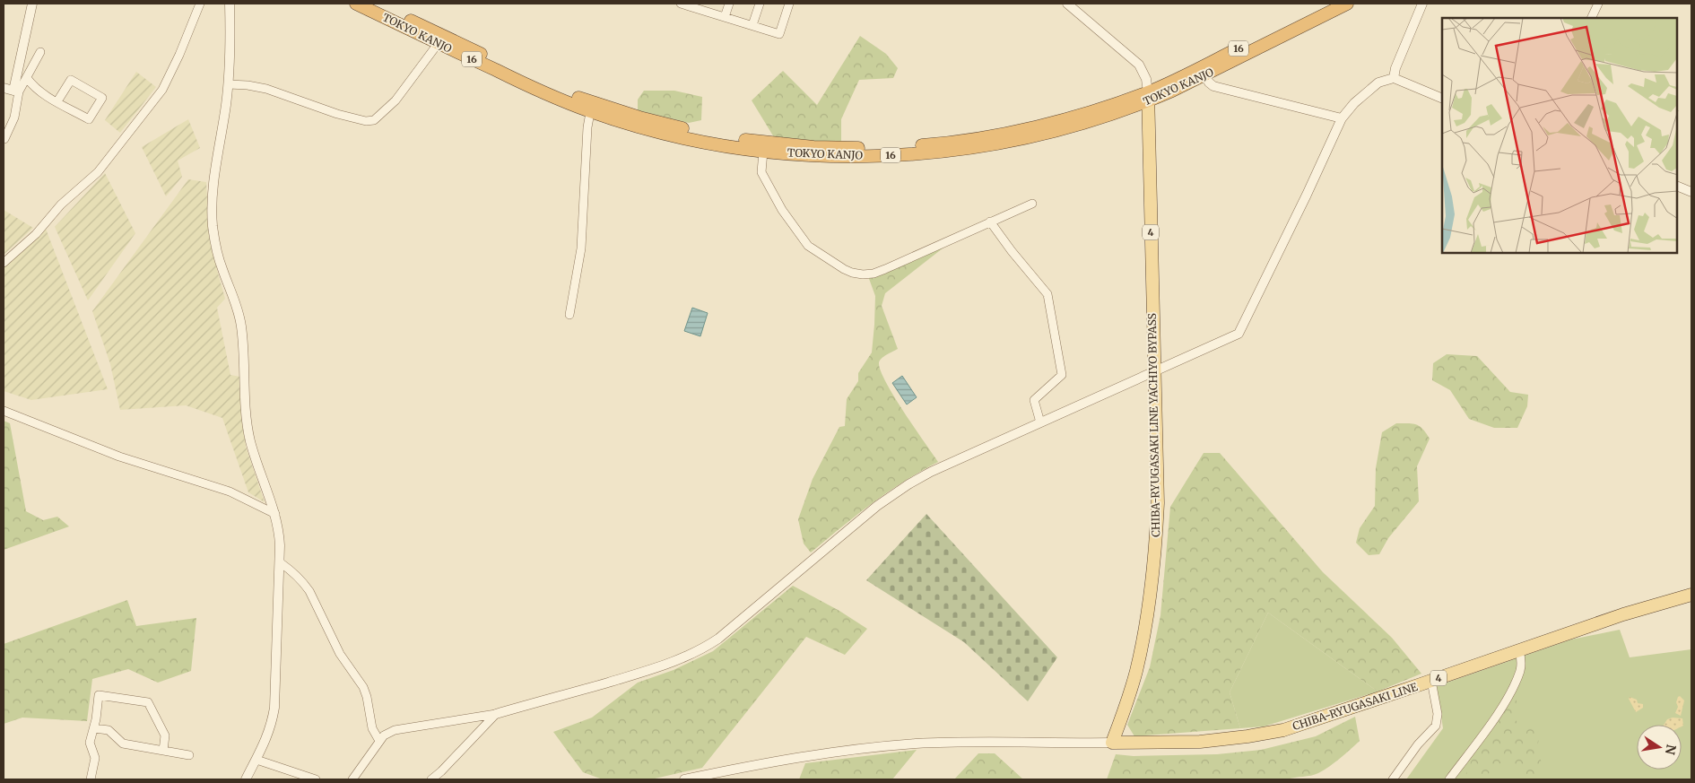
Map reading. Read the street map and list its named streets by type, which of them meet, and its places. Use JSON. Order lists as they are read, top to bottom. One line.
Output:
{"streets":{"highway":["TOKYO KANJO","16"],"main road":["4","CHIBA-RYUGASAKI LINE YACHIYO BYPASS","CHIBA-RYUGASAKI LINE"]},"crossings":[["TOKYO KANJO","CHIBA-RYUGASAKI LINE YACHIYO BYPASS"],["CHIBA-RYUGASAKI LINE YACHIYO BYPASS","CHIBA-RYUGASAKI LINE"]],"north":"right"}
